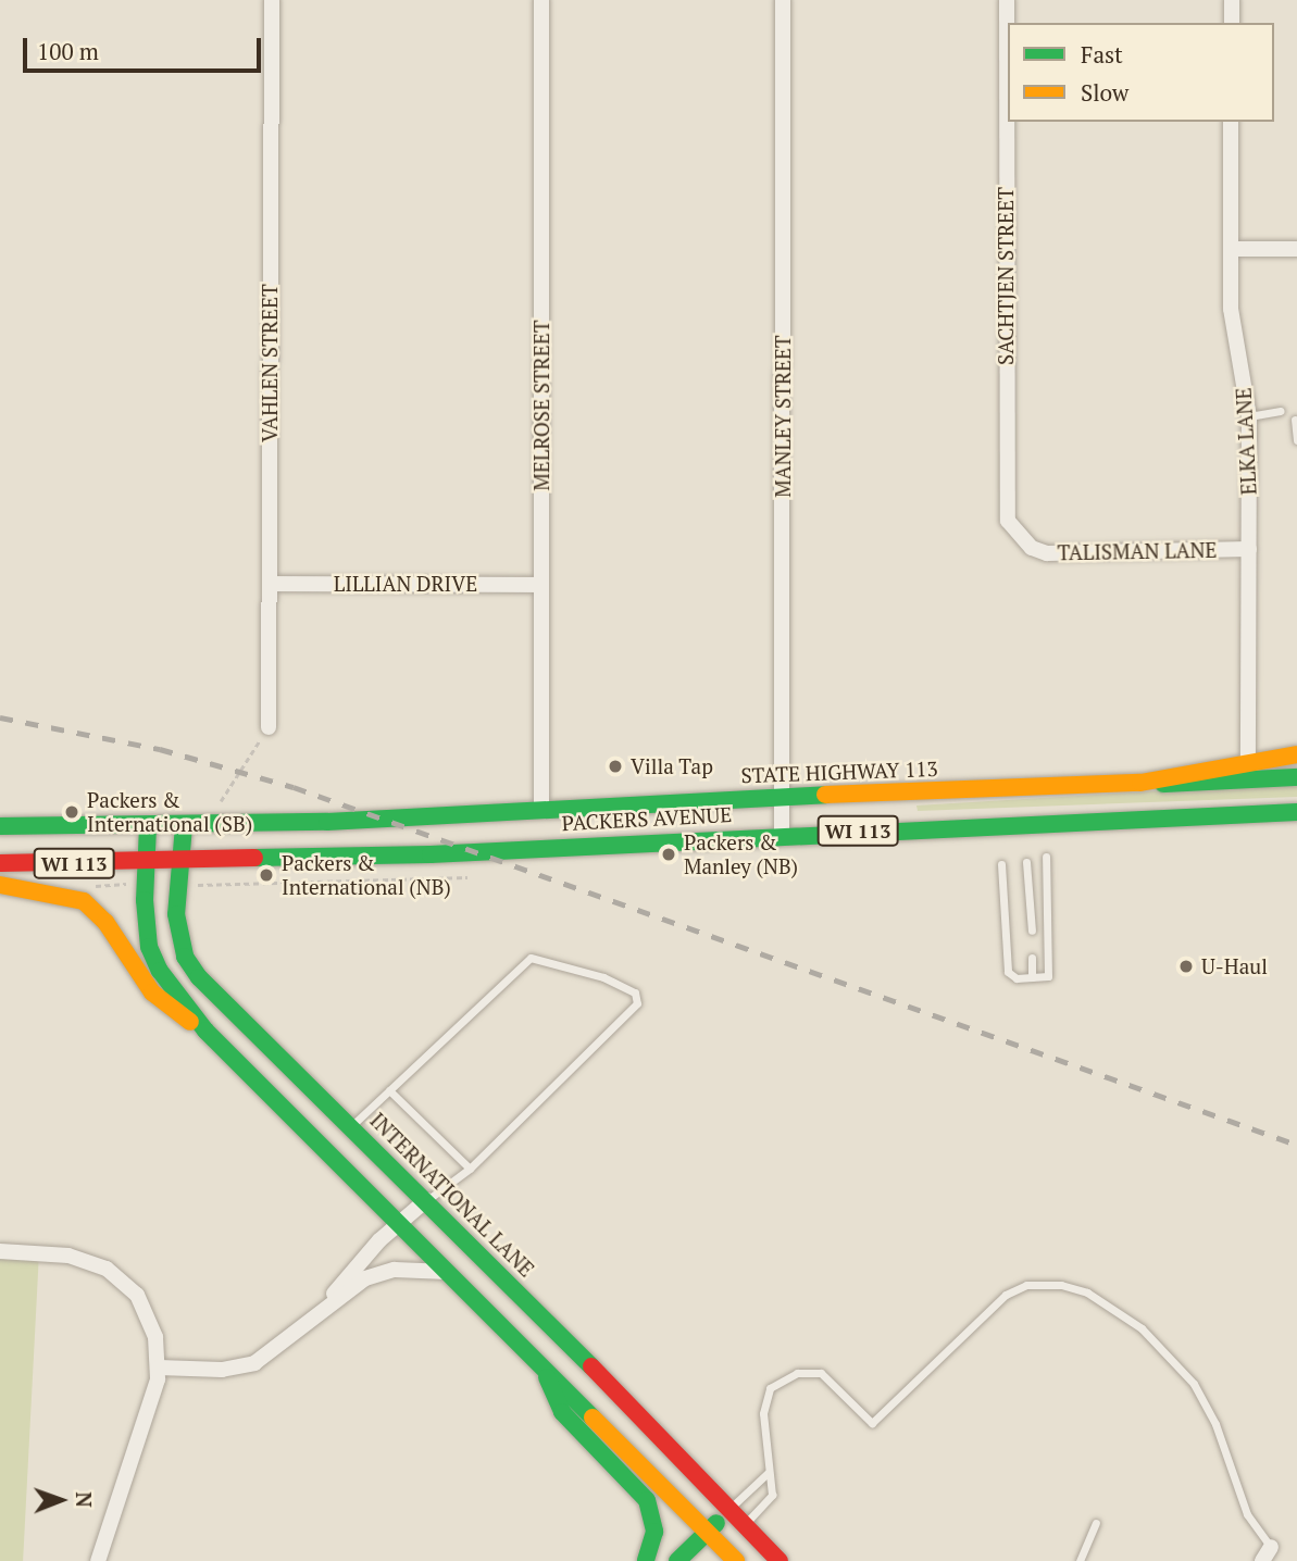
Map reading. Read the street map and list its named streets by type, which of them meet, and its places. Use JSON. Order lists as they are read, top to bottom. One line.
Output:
{"streets":{"main road":["STATE HIGHWAY 113","PACKERS AVENUE","WI 113","INTERNATIONAL LANE"],"street":["SACHTJEN STREET","VAHLEN STREET","MELROSE STREET","MANLEY STREET","ELKA LANE","TALISMAN LANE","LILLIAN DRIVE"]},"crossings":[["SACHTJEN STREET","TALISMAN LANE"],["VAHLEN STREET","LILLIAN DRIVE"],["MELROSE STREET","LILLIAN DRIVE"],["MELROSE STREET","STATE HIGHWAY 113"],["MELROSE STREET","PACKERS AVENUE"],["MANLEY STREET","STATE HIGHWAY 113"],["MANLEY STREET","PACKERS AVENUE"],["ELKA LANE","TALISMAN LANE"],["ELKA LANE","WI 113"],["STATE HIGHWAY 113","PACKERS AVENUE"],["STATE HIGHWAY 113","WI 113"],["PACKERS AVENUE","INTERNATIONAL LANE"]],"places":["Villa Tap","Packers & International (SB)","Packers & Manley (NB)","Packers & International (NB)","U-Haul"],"legend":["Fast","Slow"],"scale_bar":"100 m","north":"right"}
